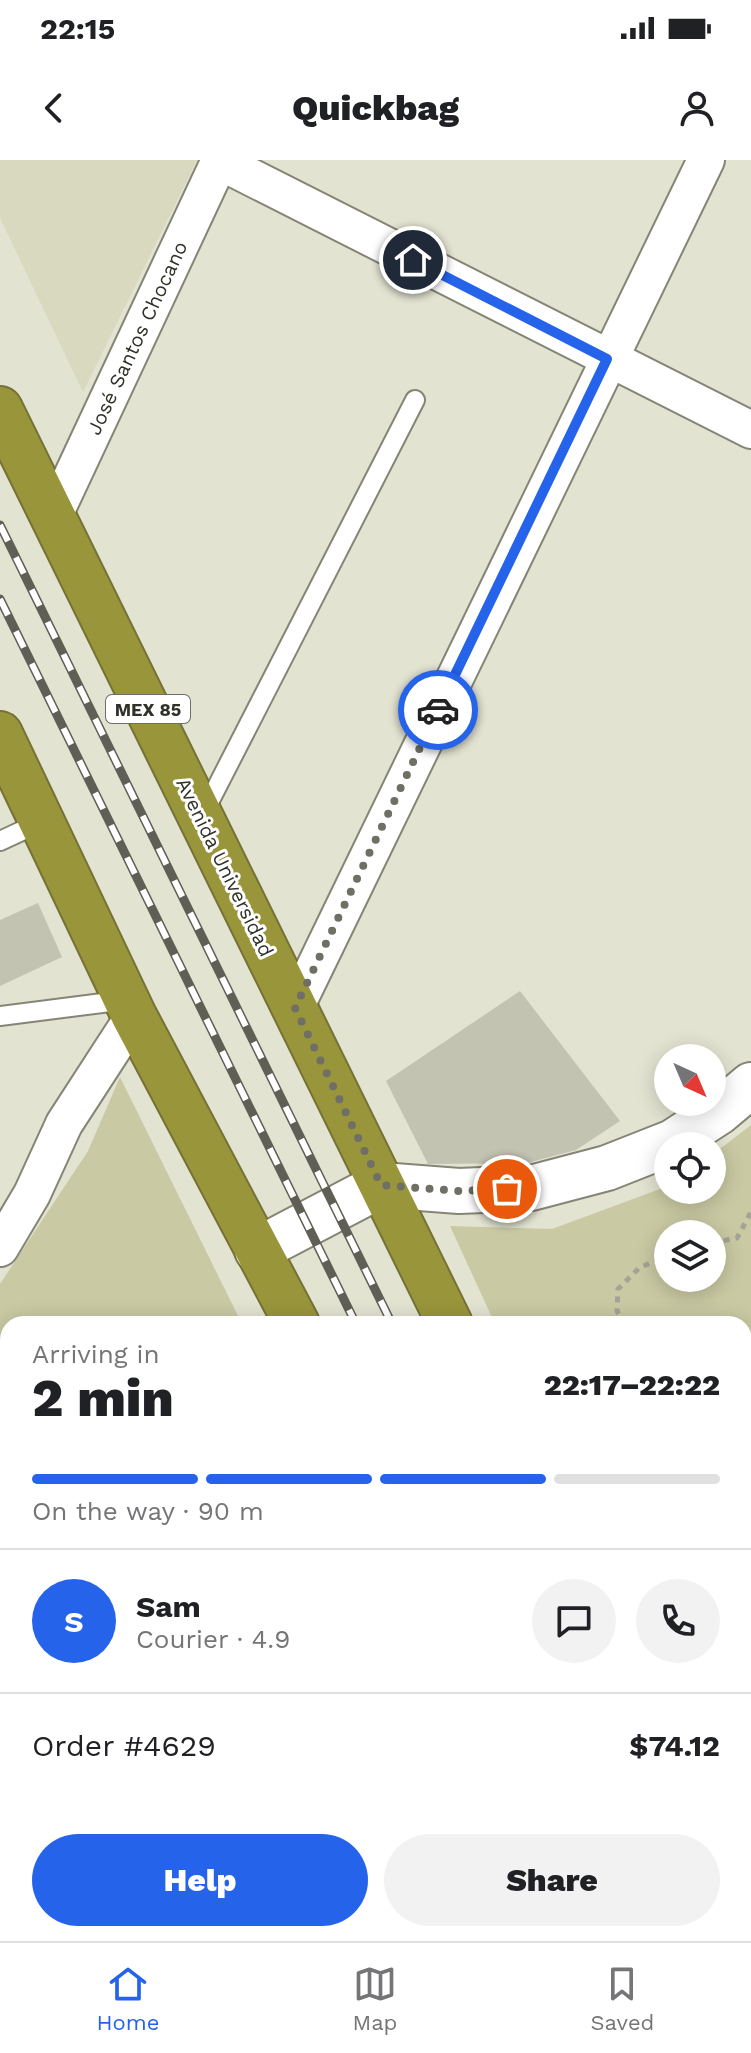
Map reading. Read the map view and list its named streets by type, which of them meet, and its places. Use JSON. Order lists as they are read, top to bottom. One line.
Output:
{"streets":{"highway":["MEX 85","Avenida Universidad"],"street":["José Santos Chocano"]},"crossings":[["José Santos Chocano","Avenida Universidad"]],"north":"bottom right","page":{"status":"22:15","header":"Quickbag","heading":["2 min","Arriving in","22:17–22:22"],"panel":["Sam","Courier · 4.9","Order #4629","$74.12"],"bar":"On the way · 90 m","round":"S","buttons":["Help","Share"],"tabs":["Home","Map","Saved"]}}
